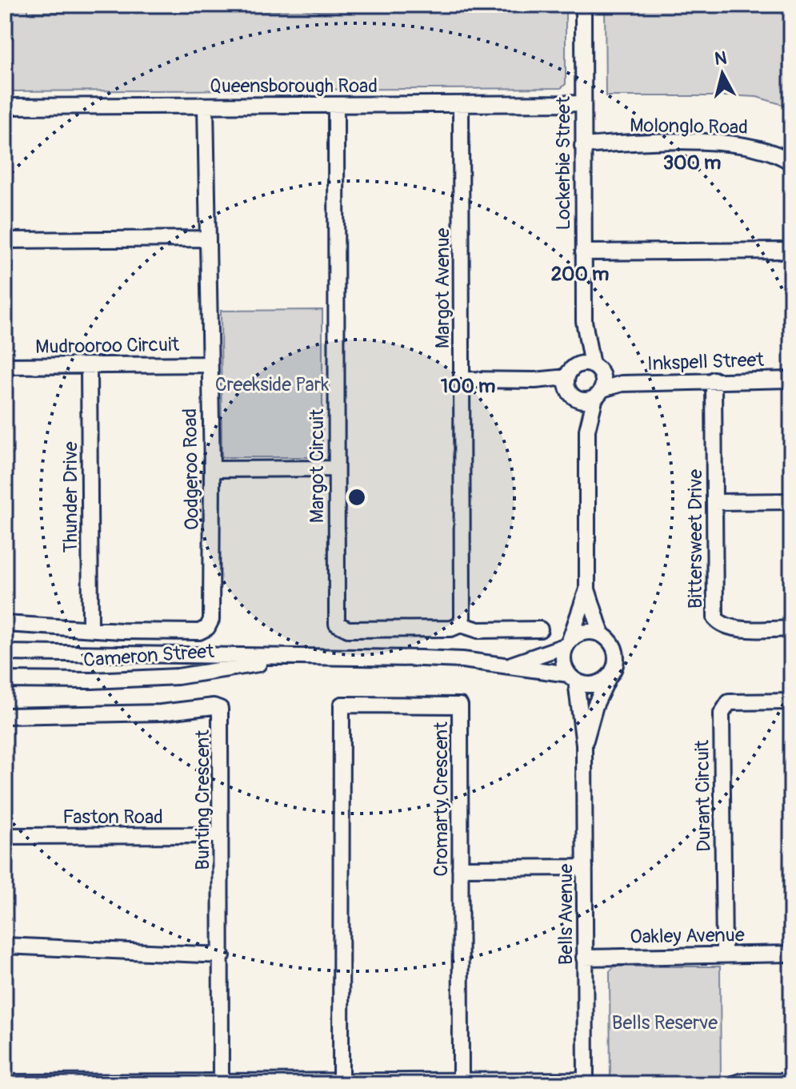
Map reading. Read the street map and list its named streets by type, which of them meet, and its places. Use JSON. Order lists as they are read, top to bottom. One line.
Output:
{"streets":{"street":["Queensborough Road","Molonglo Road","Lockerbie Street","Margot Avenue","Mudrooroo Circuit","Inkspell Street","Margot Circuit","Oodgeroo Road","Thunder Drive","Bittersweet Drive","Cameron Street","Durant Circuit","Cromarty Crescent","Bunting Crescent","Faston Road","Bells Avenue","Oakley Avenue"]},"crossings":[["Queensborough Road","Lockerbie Street"],["Queensborough Road","Margot Avenue"],["Queensborough Road","Margot Circuit"],["Queensborough Road","Oodgeroo Road"],["Molonglo Road","Lockerbie Street"],["Margot Avenue","Margot Circuit"],["Mudrooroo Circuit","Oodgeroo Road"],["Mudrooroo Circuit","Thunder Drive"],["Inkspell Street","Bittersweet Drive"],["Oodgeroo Road","Thunder Drive"],["Durant Circuit","Oakley Avenue"],["Bunting Crescent","Faston Road"],["Bells Avenue","Oakley Avenue"]],"parks":["Creekside Park","Bells Reserve"],"north":"top","rings":["300 m","200 m","100 m"]}
